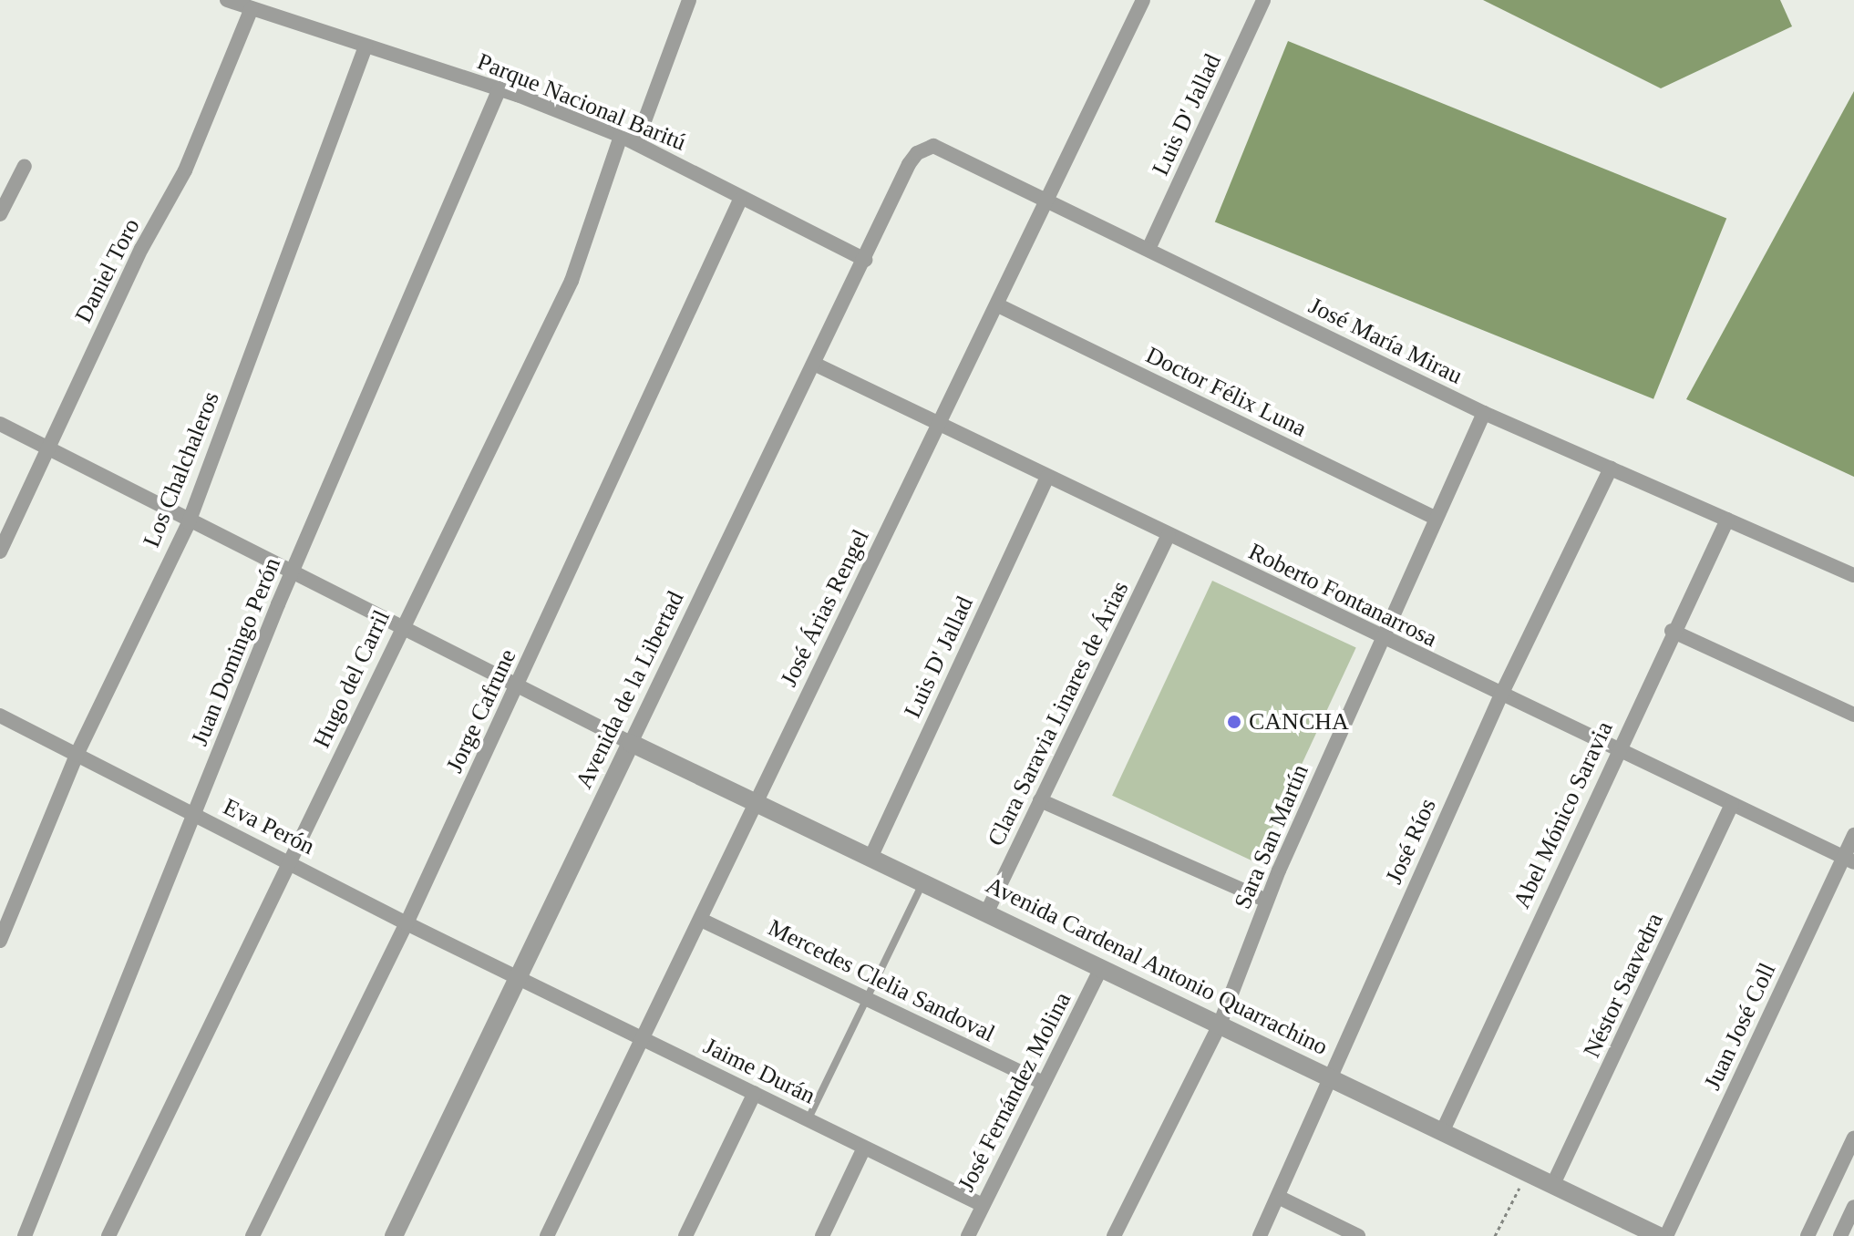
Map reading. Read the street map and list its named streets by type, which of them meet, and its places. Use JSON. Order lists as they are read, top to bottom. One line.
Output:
{"streets":{"street":["Parque Nacional Baritú","Luis D' Jallad","Daniel Toro","José María Mirau","Doctor Félix Luna","Los Chalchaleros","Roberto Fontanarrosa","José Árias Rengel","Juan Domingo Perón","Hugo del Carril","Avenida de la Libertad","Jorge Cafrune","Clara Saravia Linares de Árias","Abel Mónico Saravia","Eva Perón","Sara San Martín","José Ríos","Avenida Cardenal Antonio Quarrachino","Mercedes Clelia Sandoval","Néstor Saavedra","Juan José Coll","Jaime Durán","José Fernández Molina"]},"crossings":[["Parque Nacional Baritú","Daniel Toro"],["Parque Nacional Baritú","Los Chalchaleros"],["Parque Nacional Baritú","Juan Domingo Perón"],["Parque Nacional Baritú","Hugo del Carril"],["Parque Nacional Baritú","Avenida de la Libertad"],["Parque Nacional Baritú","Jorge Cafrune"],["Luis D' Jallad","José María Mirau"],["Luis D' Jallad","Roberto Fontanarrosa"],["Luis D' Jallad","Avenida Cardenal Antonio Quarrachino"],["José María Mirau","José Árias Rengel"],["José María Mirau","Avenida de la Libertad"],["José María Mirau","Abel Mónico Saravia"],["José María Mirau","Sara San Martín"],["José María Mirau","José Ríos"],["Doctor Félix Luna","José Árias Rengel"],["Doctor Félix Luna","Sara San Martín"],["Los Chalchaleros","Eva Perón"],["Roberto Fontanarrosa","José Árias Rengel"],["Roberto Fontanarrosa","Avenida de la Libertad"],["Roberto Fontanarrosa","Clara Saravia Linares de Árias"],["Roberto Fontanarrosa","Abel Mónico Saravia"],["Roberto Fontanarrosa","Sara San Martín"],["Roberto Fontanarrosa","José Ríos"],["Roberto Fontanarrosa","Néstor Saavedra"],["Roberto Fontanarrosa","Juan José Coll"],["José Árias Rengel","Avenida Cardenal Antonio Quarrachino"],["José Árias Rengel","Mercedes Clelia Sandoval"],["José Árias Rengel","Jaime Durán"],["Juan Domingo Perón","Eva Perón"],["Hugo del Carril","Eva Perón"],["Avenida de la Libertad","Eva Perón"],["Avenida de la Libertad","Avenida Cardenal Antonio Quarrachino"],["Avenida de la Libertad","Jaime Durán"],["Jorge Cafrune","Eva Perón"],["Clara Saravia Linares de Árias","Avenida Cardenal Antonio Quarrachino"],["Abel Mónico Saravia","Avenida Cardenal Antonio Quarrachino"],["Eva Perón","Jaime Durán"],["Sara San Martín","Avenida Cardenal Antonio Quarrachino"],["José Ríos","Avenida Cardenal Antonio Quarrachino"],["Avenida Cardenal Antonio Quarrachino","Néstor Saavedra"],["Avenida Cardenal Antonio Quarrachino","José Fernández Molina"],["Mercedes Clelia Sandoval","José Fernández Molina"],["Jaime Durán","José Fernández Molina"]],"places":["CANCHA"]}
